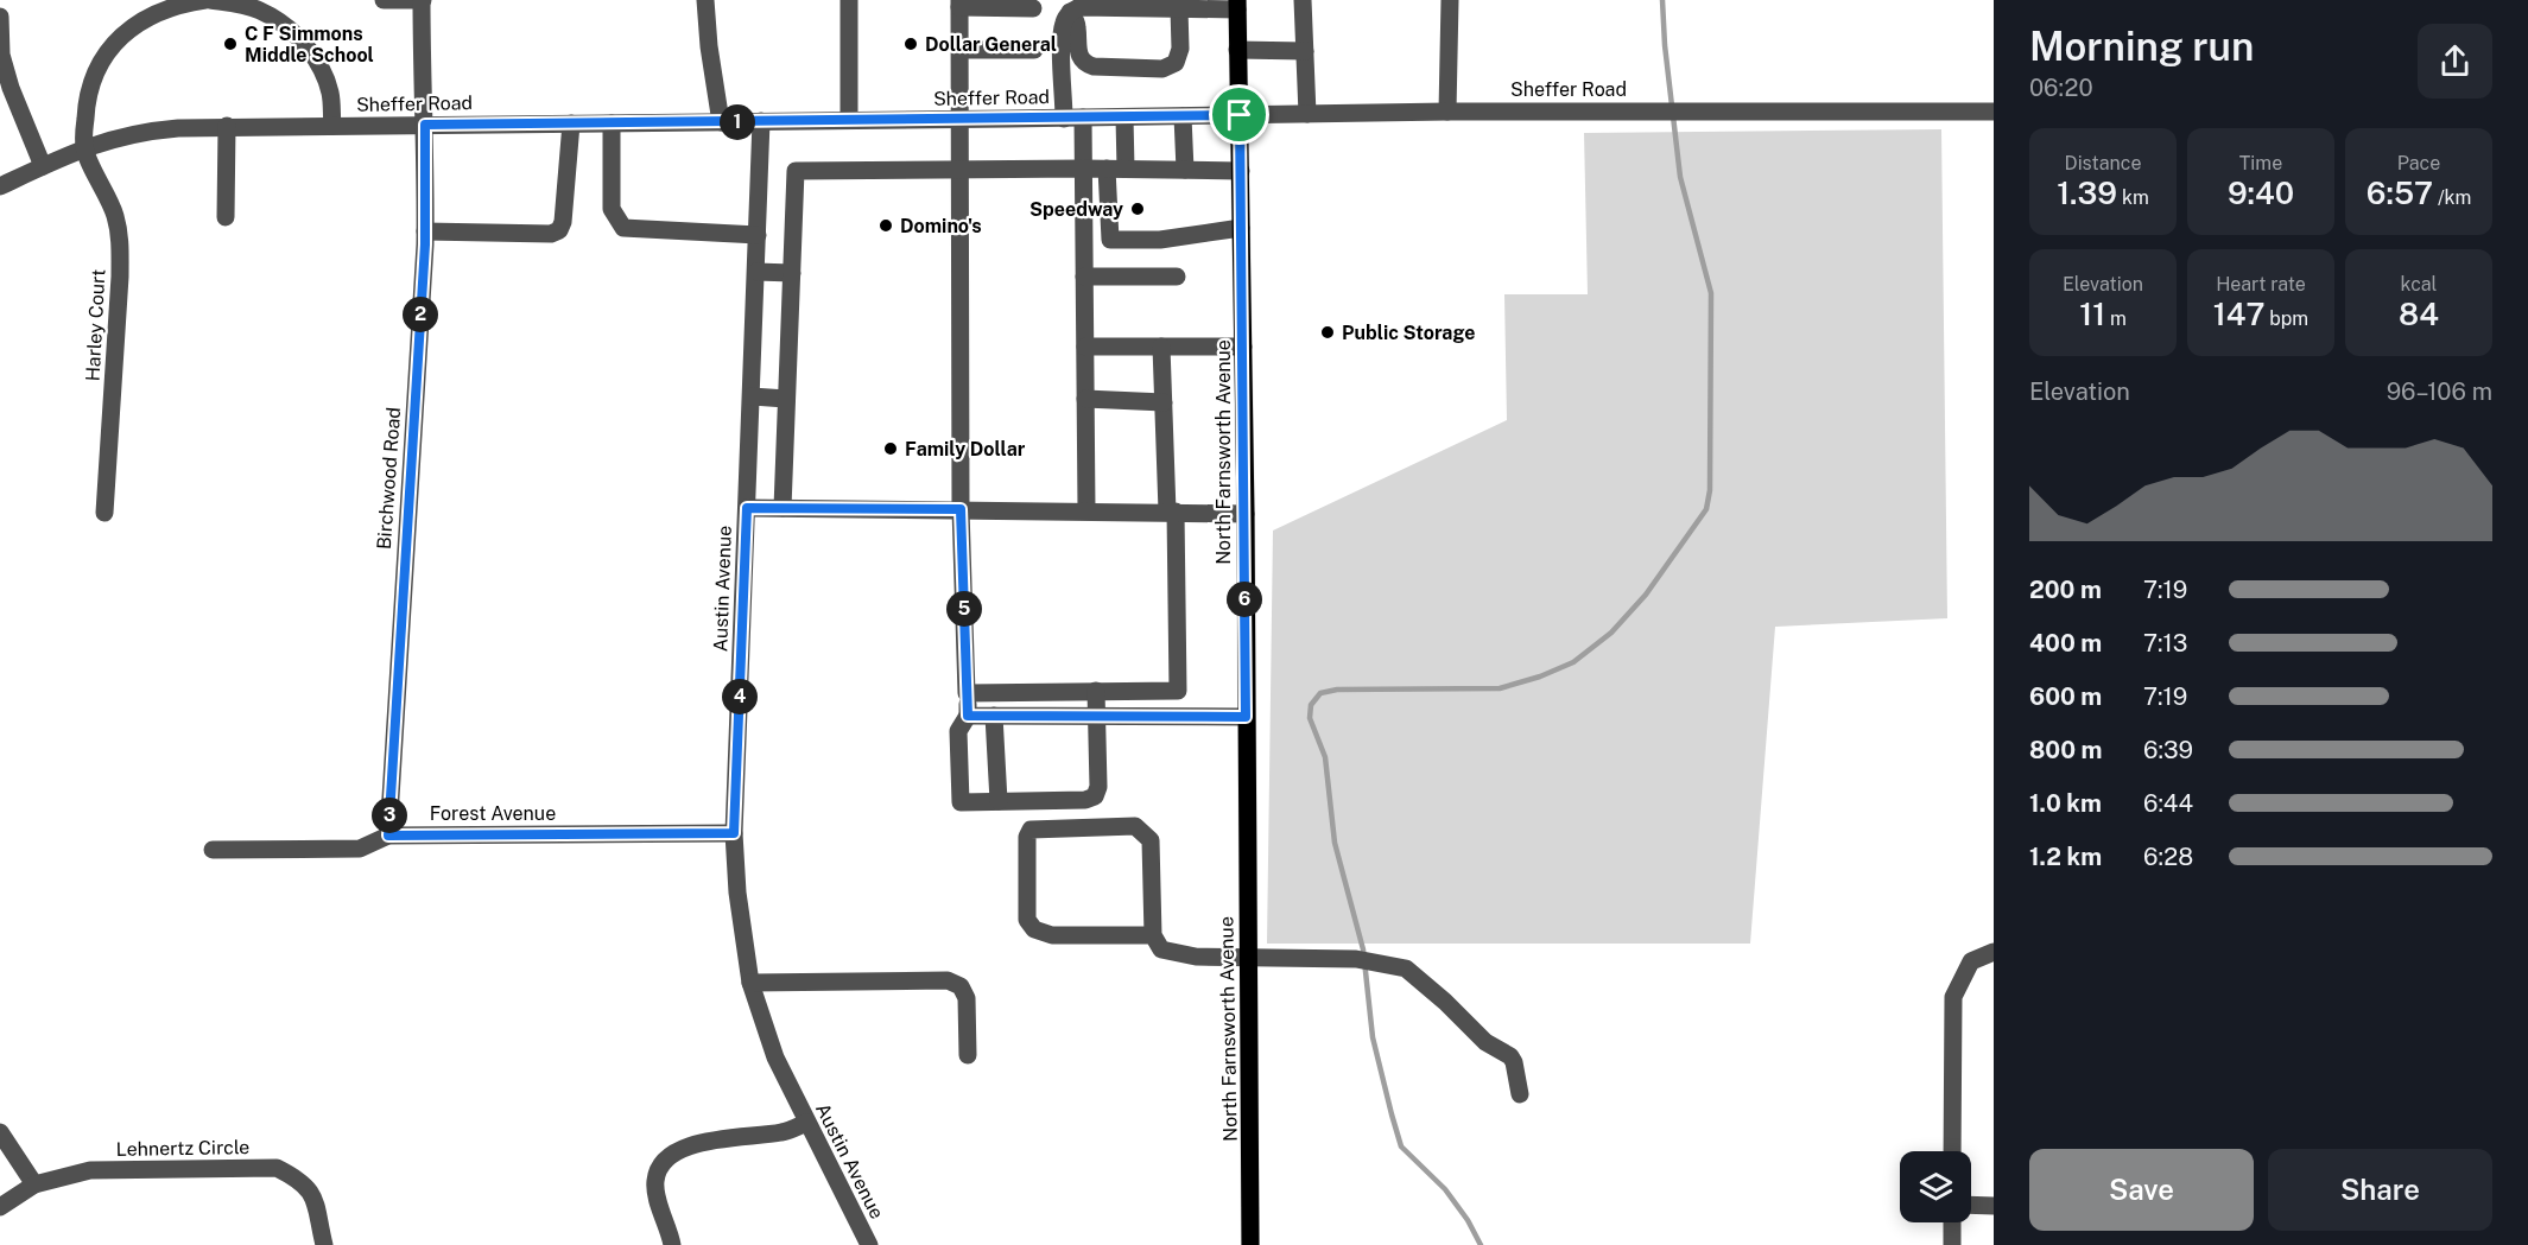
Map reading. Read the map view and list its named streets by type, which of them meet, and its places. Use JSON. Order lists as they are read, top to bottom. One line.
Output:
{"streets":{"main road":["North Farnsworth Avenue"],"street":["Sheffer Road","Harley Court","Birchwood Road","Austin Avenue","Forest Avenue","Lehnertz Circle"]},"crossings":[["Sheffer Road","Harley Court"],["Sheffer Road","North Farnsworth Avenue"],["Sheffer Road","Birchwood Road"],["Sheffer Road","Austin Avenue"],["Birchwood Road","Forest Avenue"],["Austin Avenue","Forest Avenue"]],"places":["C F Simmons Middle School","Dollar General","Speedway","Domino's","Public Storage","Family Dollar"],"page":{"heading":["Morning run","06:20"],"pins":["1","2","6","5","4","3"],"stats":[["Distance","1.39 km"],["Time","9:40"],["Pace","6:57 /km"],["Elevation","11 m"],["Heart rate","147 bpm"],["kcal","84"]],"chart":["Elevation","96–106 m"],"list":[{"name":"200 m","note":"7:19"},{"name":"400 m","note":"7:13"},{"name":"600 m","note":"7:19"},{"name":"800 m","note":"6:39"},{"name":"1.0 km","note":"6:44"},{"name":"1.2 km","note":"6:28"}],"buttons":["Save","Share"]}}
